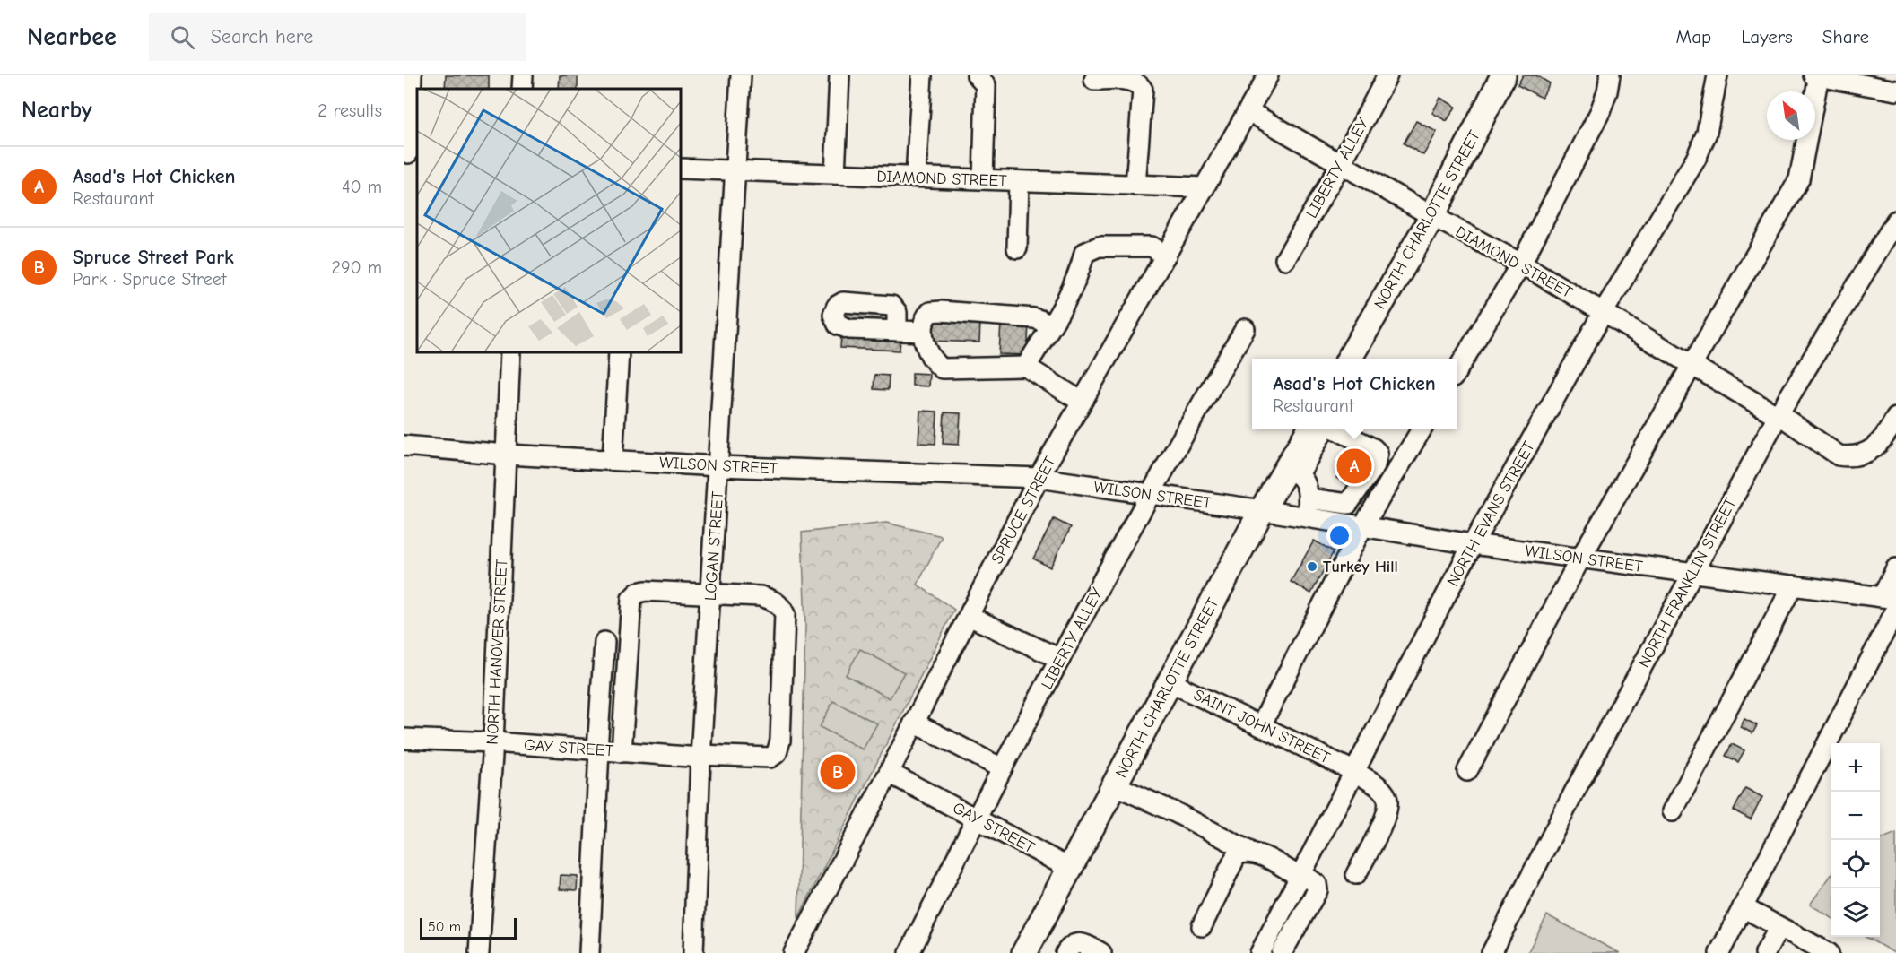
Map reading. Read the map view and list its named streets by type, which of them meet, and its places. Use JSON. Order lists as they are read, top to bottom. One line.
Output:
{"streets":{"main road":["NORTH CHARLOTTE STREET"],"street":["LIBERTY ALLEY","DIAMOND STREET","WILSON STREET","SPRUCE STREET","NORTH EVANS STREET","LOGAN STREET","NORTH FRANKLIN STREET","NORTH HANOVER STREET","SAINT JOHN STREET","GAY STREET"]},"crossings":[["LIBERTY ALLEY","DIAMOND STREET"],["LIBERTY ALLEY","WILSON STREET"],["LIBERTY ALLEY","GAY STREET"],["DIAMOND STREET","NORTH CHARLOTTE STREET"],["DIAMOND STREET","SPRUCE STREET"],["DIAMOND STREET","NORTH EVANS STREET"],["DIAMOND STREET","LOGAN STREET"],["DIAMOND STREET","NORTH FRANKLIN STREET"],["NORTH CHARLOTTE STREET","WILSON STREET"],["NORTH CHARLOTTE STREET","SAINT JOHN STREET"],["NORTH CHARLOTTE STREET","GAY STREET"],["WILSON STREET","SPRUCE STREET"],["WILSON STREET","NORTH EVANS STREET"],["WILSON STREET","LOGAN STREET"],["WILSON STREET","NORTH FRANKLIN STREET"],["WILSON STREET","NORTH HANOVER STREET"],["SPRUCE STREET","GAY STREET"],["NORTH EVANS STREET","SAINT JOHN STREET"],["LOGAN STREET","GAY STREET"],["NORTH HANOVER STREET","GAY STREET"]],"places":["Turkey Hill"],"scale_bar":"50 m","north":"top left","page":{"header":"Nearbee","search":"Search here","nav":["Map","Layers","Share"],"heading":["Nearby","2 results"],"list":[{"mark":"A","name":"Asad's Hot Chicken","note":"Restaurant","value":"40 m"},{"mark":"B","name":"Spruce Street Park","note":"Park · Spruce Street","value":"290 m"}],"popup":["Asad's Hot Chicken","Restaurant"],"pins":["A","B"],"map_buttons":["+","−"],"scale":"50 m"}}
